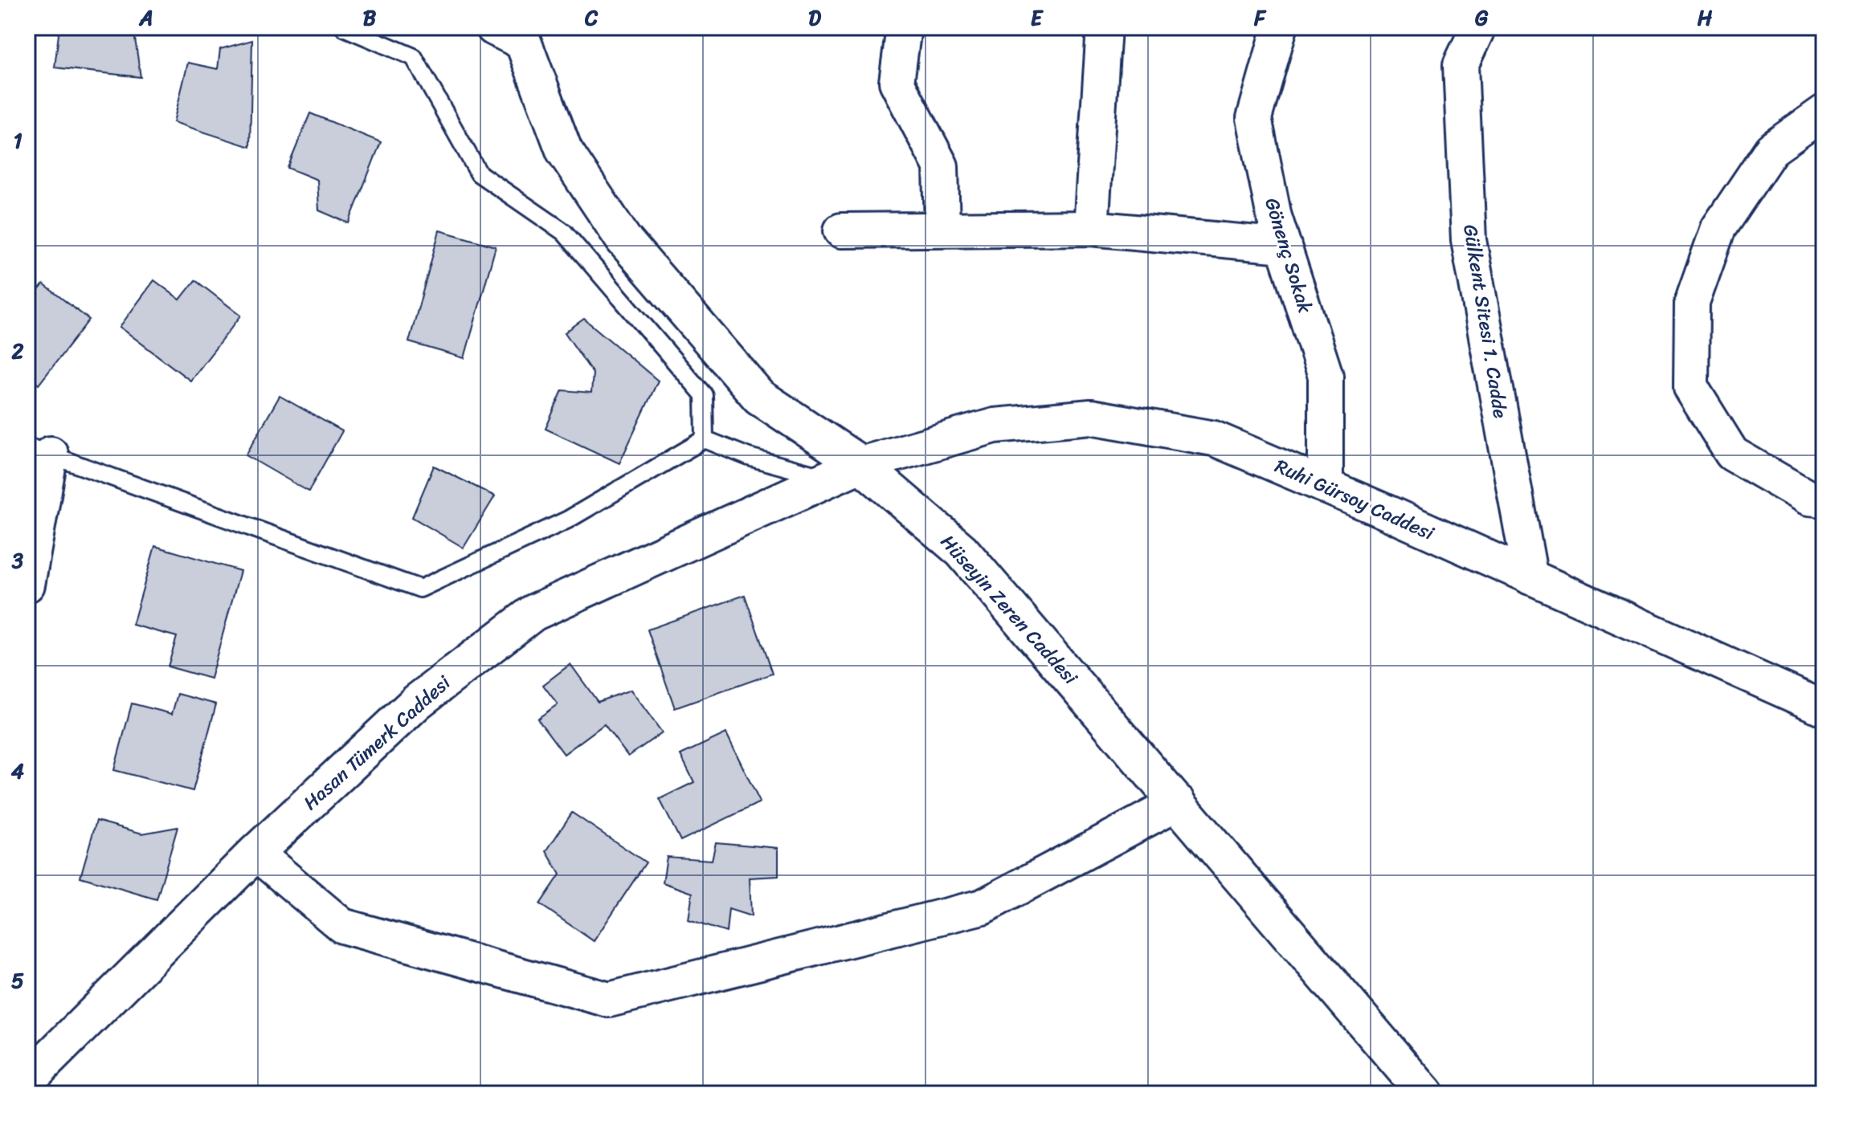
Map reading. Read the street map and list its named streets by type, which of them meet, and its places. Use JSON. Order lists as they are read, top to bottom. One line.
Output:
{"streets":{"street":["Gönenç Sokak","Gülkent Sitesi 1. Cadde","Ruhi Gürsoy Caddesi","Hüseyin Zeren Caddesi","Hasan Tümerk Caddesi"]},"crossings":[["Gönenç Sokak","Ruhi Gürsoy Caddesi"],["Gülkent Sitesi 1. Cadde","Ruhi Gürsoy Caddesi"],["Ruhi Gürsoy Caddesi","Hüseyin Zeren Caddesi"],["Ruhi Gürsoy Caddesi","Hasan Tümerk Caddesi"],["Hüseyin Zeren Caddesi","Hasan Tümerk Caddesi"]],"grid":{"columns":["A","B","C","D","E","F","G","H"],"rows":["1","2","3","4","5"]}}
